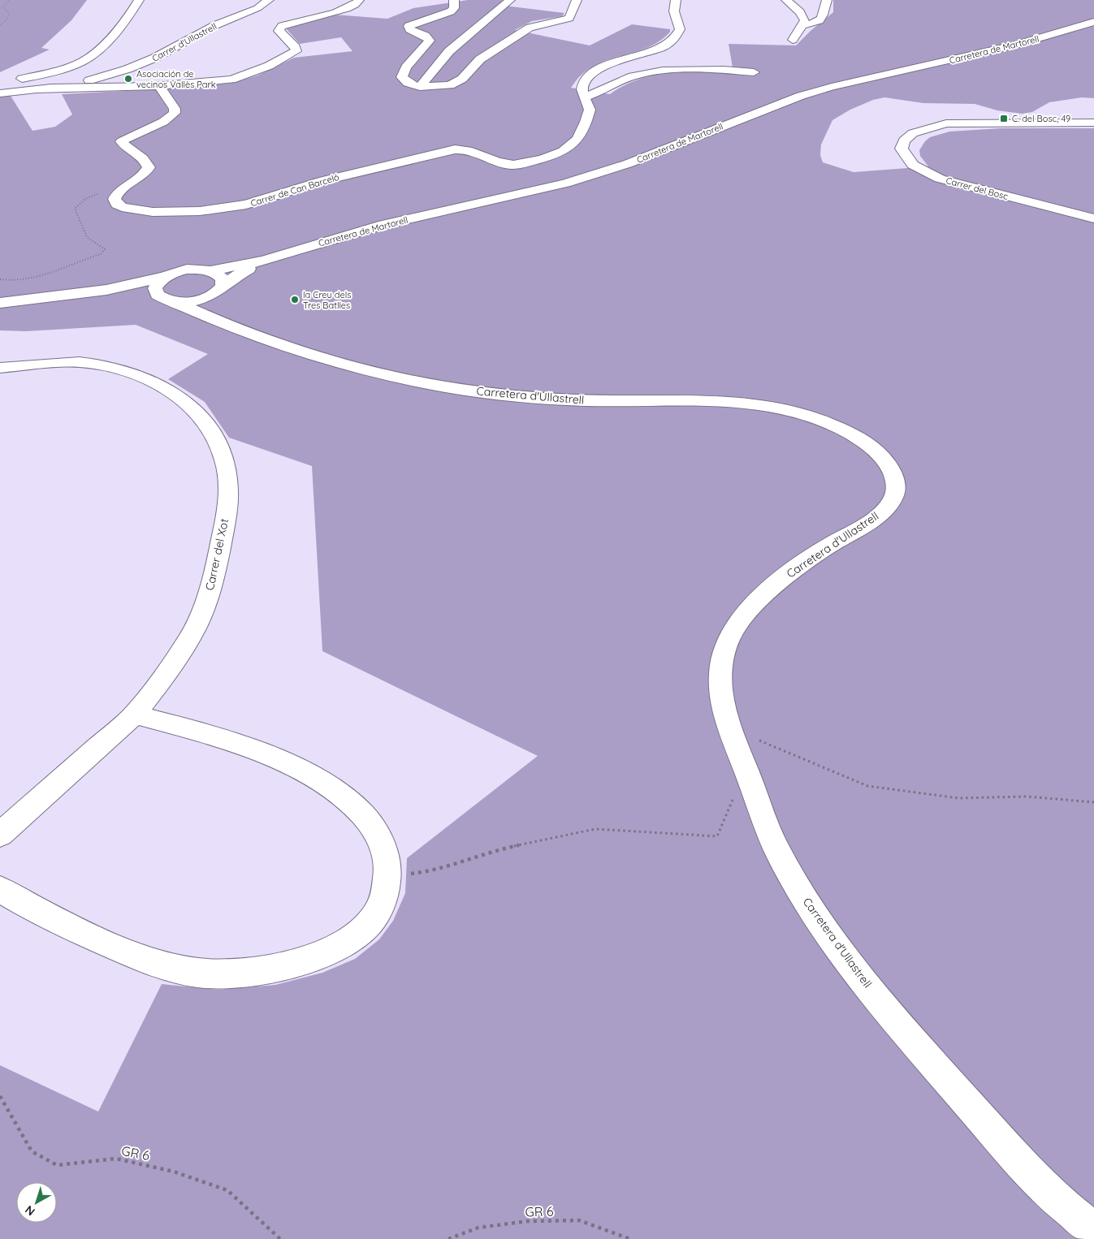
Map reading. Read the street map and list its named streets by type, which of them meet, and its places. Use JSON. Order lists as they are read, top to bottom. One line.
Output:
{"streets":{"street":["Carrer d'Ullastrell","Carretera de Martorell","Carrer del Bosc","Carrer de Can Barceló","Carretera d'Ullastrell","Carrer del Xot"],"path":["GR 6"]},"crossings":[["Carretera de Martorell","Carretera d'Ullastrell"]],"places":{"other":["Asociación de vecinos Vallès Park","la Creu dels Tres Batlles"],"transit":["C. del Bosc, 49"]},"north":"bottom left"}
